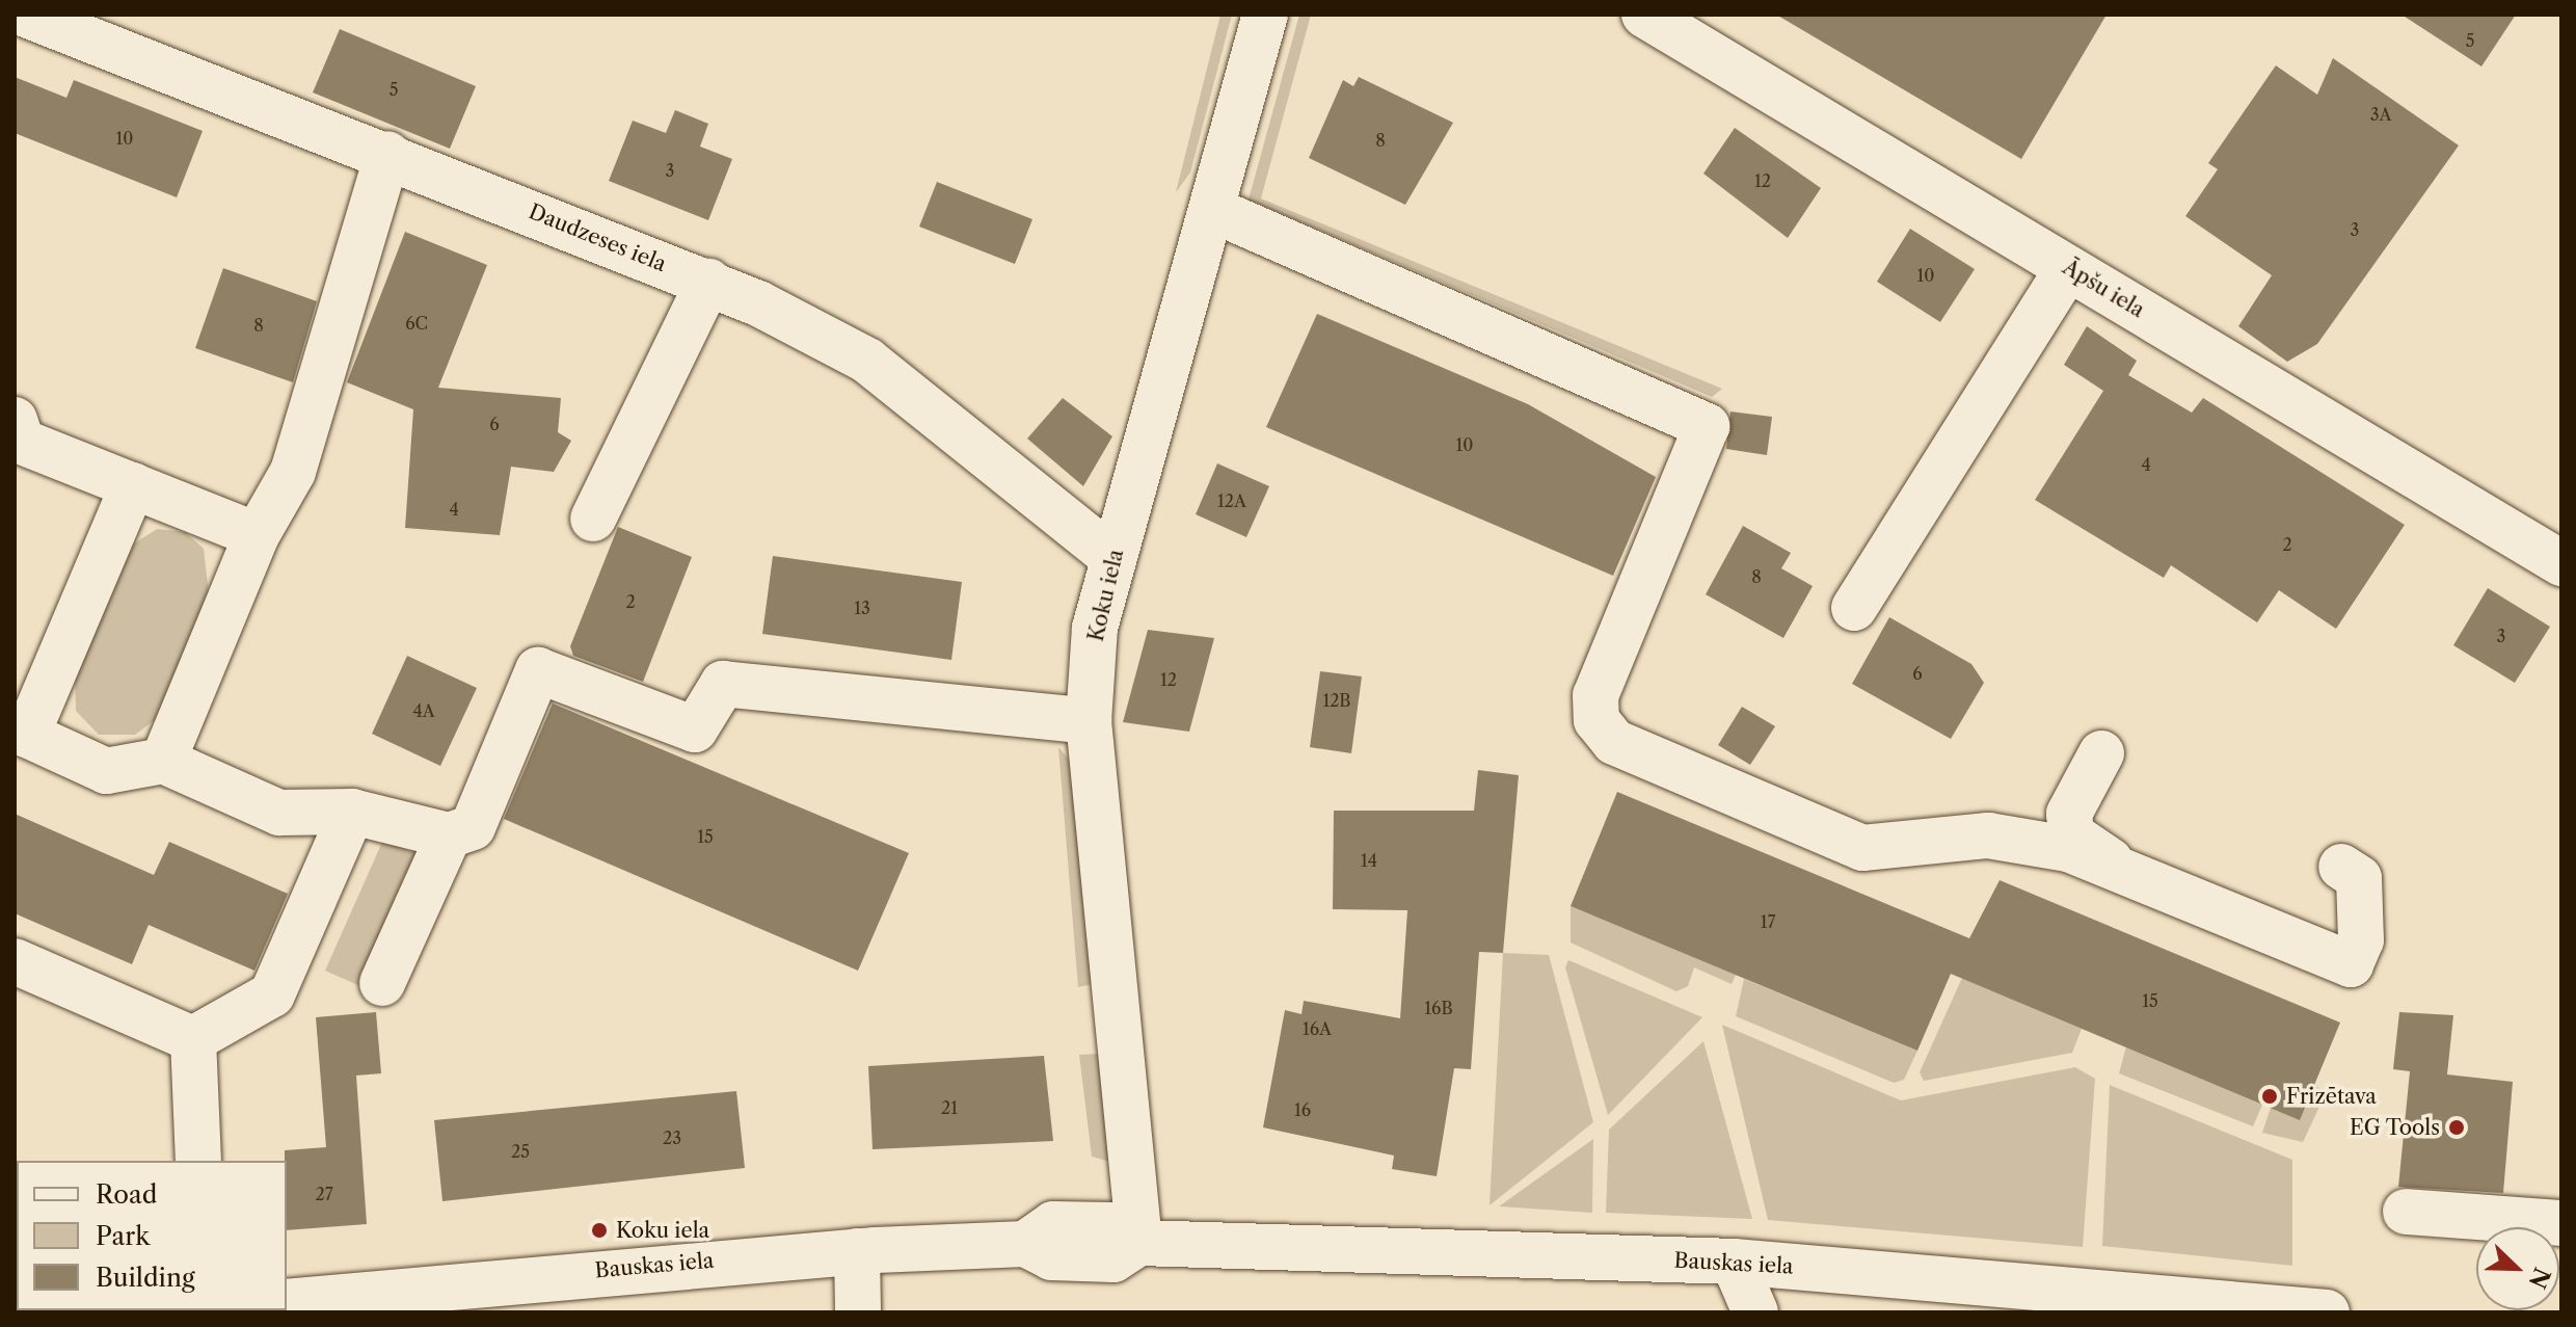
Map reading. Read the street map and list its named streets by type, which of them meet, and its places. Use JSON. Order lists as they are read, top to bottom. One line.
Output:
{"streets":{"street":["Daudzeses iela","Āpšu iela","Koku iela","Bauskas iela"]},"crossings":[["Daudzeses iela","Koku iela"],["Koku iela","Bauskas iela"]],"places":["Frizētava","EG Tools","Koku iela"],"house_numbers":["5","5","3A","10","8","3","12","3","10","6C","8","6","10","4","12A","4","2","8","2","13","3","6","12","12B","4A","15","14","17","15","16B","16A","21","16","23","25","27"],"legend":["Road","Park","Building"],"north":"bottom right"}
